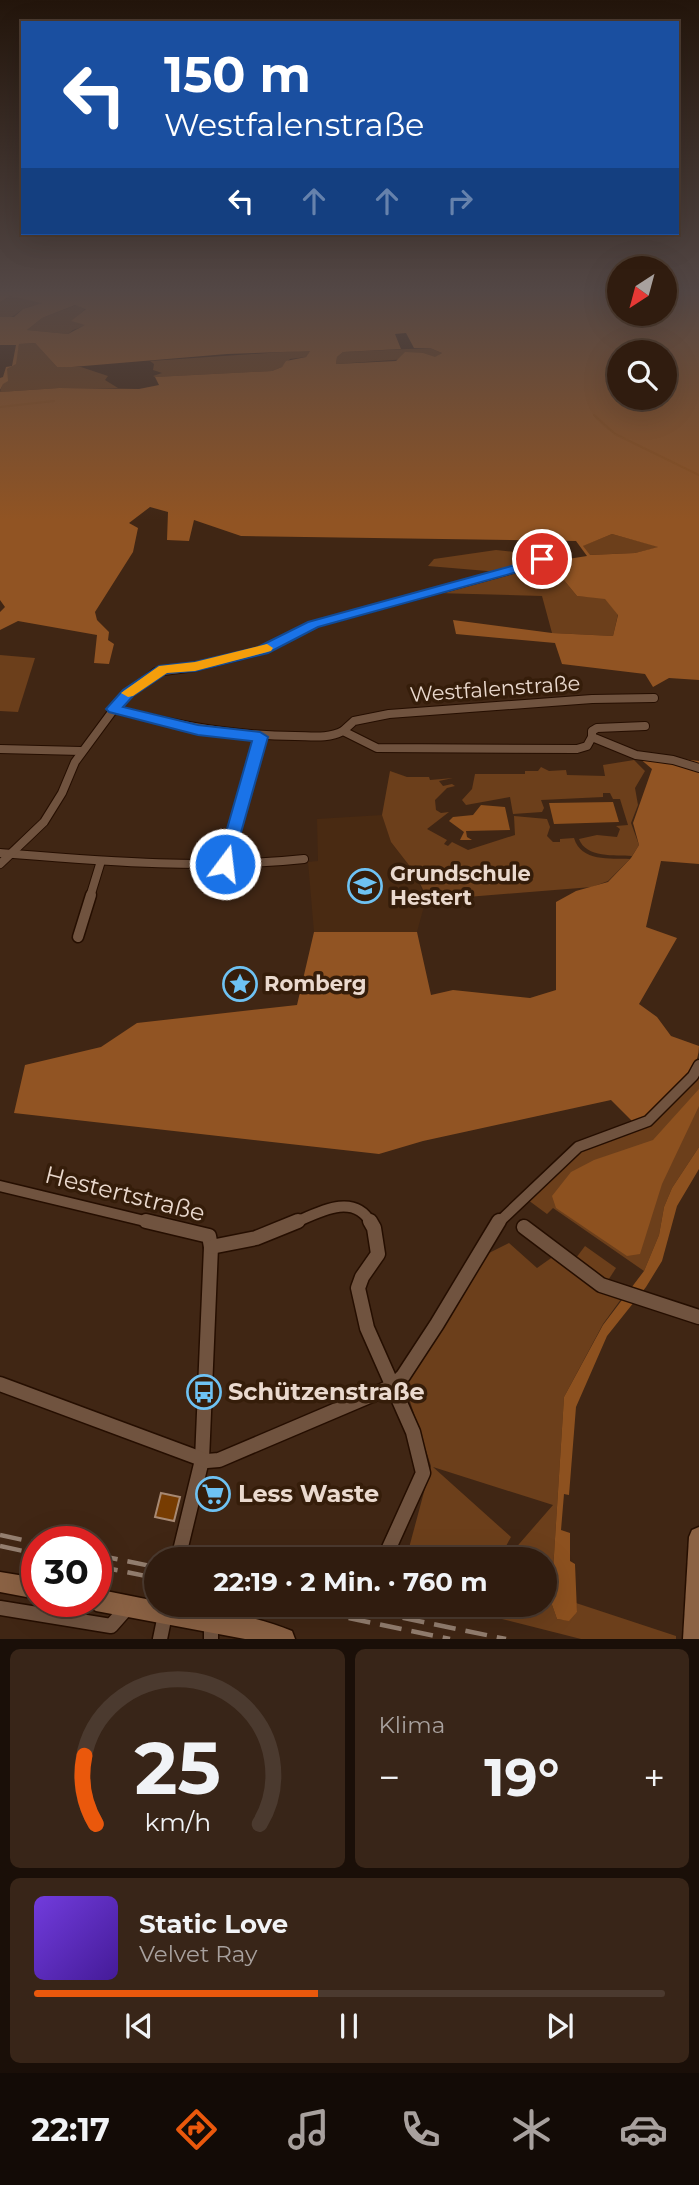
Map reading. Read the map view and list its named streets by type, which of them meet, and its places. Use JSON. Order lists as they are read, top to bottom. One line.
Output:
{"streets":{"street":["Westfalenstraße","Hestertstraße"]},"places":{"school or university":["Grundschule Hestert"],"place":["Romberg"],"bus stop":["Schützenstraße"],"supermarket":["Less Waste"]},"north":"bottom left","page":{"turn":["150 m","Westfalenstraße"],"limit":"30","trip":"22:19 · 2 Min. · 760 m","tile":"Klima","heat":["−","19°","+"],"song":["Static Love","Velvet Ray"],"tabs":"22:17","gauge":["25","km/h"]}}
